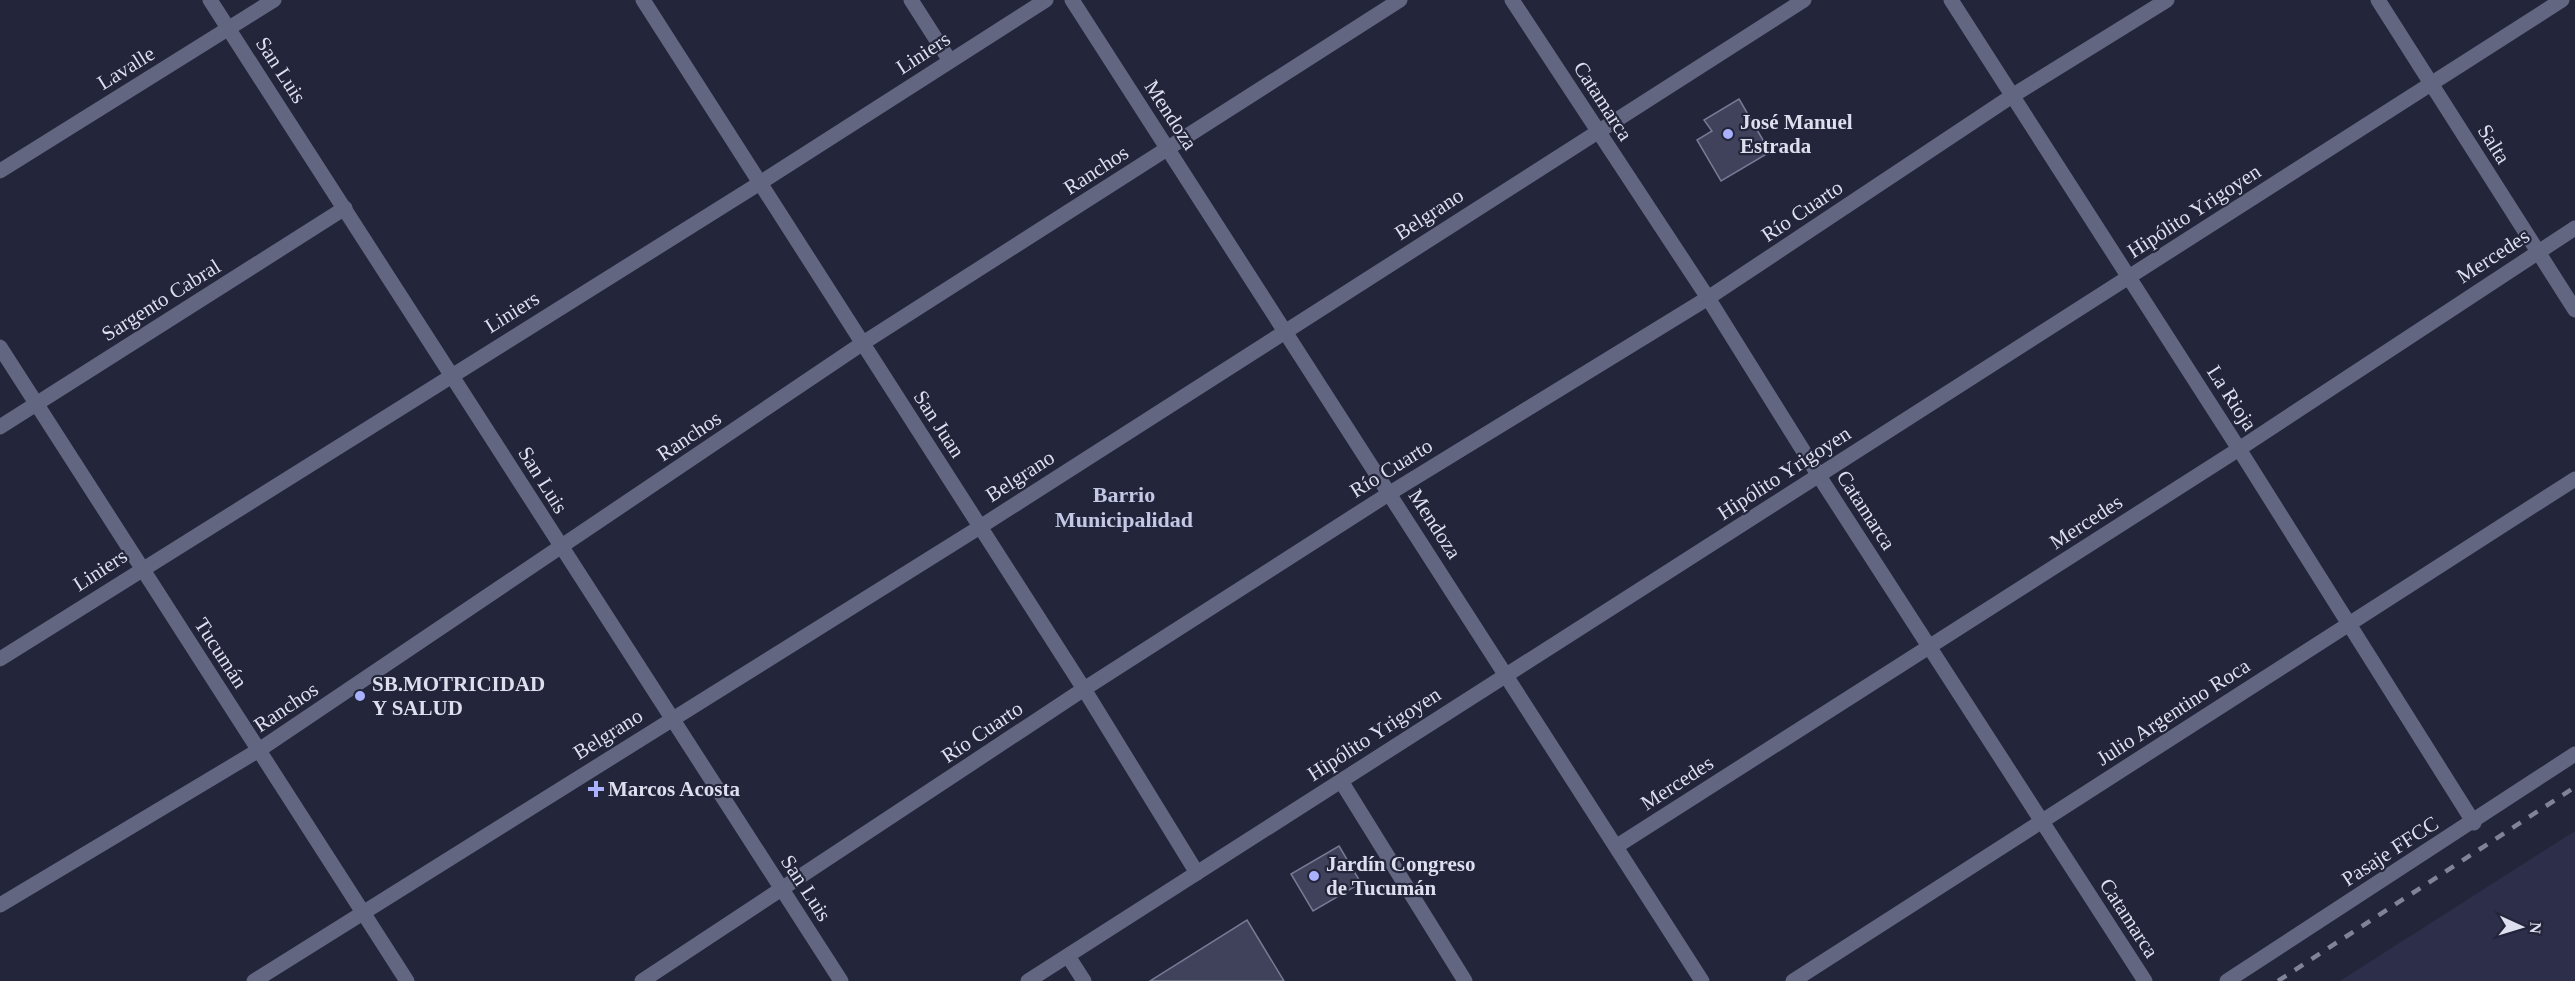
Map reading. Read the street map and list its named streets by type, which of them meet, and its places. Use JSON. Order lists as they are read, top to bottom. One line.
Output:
{"streets":{"street":["Liniers","Lavalle","San Luis","Catamarca","Mendoza","Salta","Ranchos","Río Cuarto","Hipólito Yrigoyen","Belgrano","Mercedes","Sargento Cabral","La Rioja","San Juan","Tucumán","Julio Argentino Roca","Pasaje FFCC"]},"crossings":[["Liniers","San Luis"],["Liniers","San Juan"],["Liniers","Tucumán"],["Lavalle","San Luis"],["San Luis","Ranchos"],["San Luis","Río Cuarto"],["San Luis","Belgrano"],["San Luis","Sargento Cabral"],["Catamarca","Río Cuarto"],["Catamarca","Hipólito Yrigoyen"],["Catamarca","Belgrano"],["Catamarca","Mercedes"],["Catamarca","Julio Argentino Roca"],["Mendoza","Ranchos"],["Mendoza","Río Cuarto"],["Mendoza","Hipólito Yrigoyen"],["Mendoza","Belgrano"],["Mendoza","Mercedes"],["Salta","Hipólito Yrigoyen"],["Salta","Mercedes"],["Ranchos","San Juan"],["Ranchos","Tucumán"],["Río Cuarto","La Rioja"],["Río Cuarto","San Juan"],["Hipólito Yrigoyen","La Rioja"],["Hipólito Yrigoyen","San Juan"],["Belgrano","San Juan"],["Belgrano","Tucumán"],["Mercedes","La Rioja"],["Sargento Cabral","Tucumán"],["La Rioja","Julio Argentino Roca"],["La Rioja","Pasaje FFCC"]],"districts":["Barrio Municipalidad"],"places":{"other":["José Manuel Estrada","SB.MOTRICIDAD Y SALUD","Jardín Congreso de Tucumán"],"health":["Marcos Acosta"]},"north":"right"}
